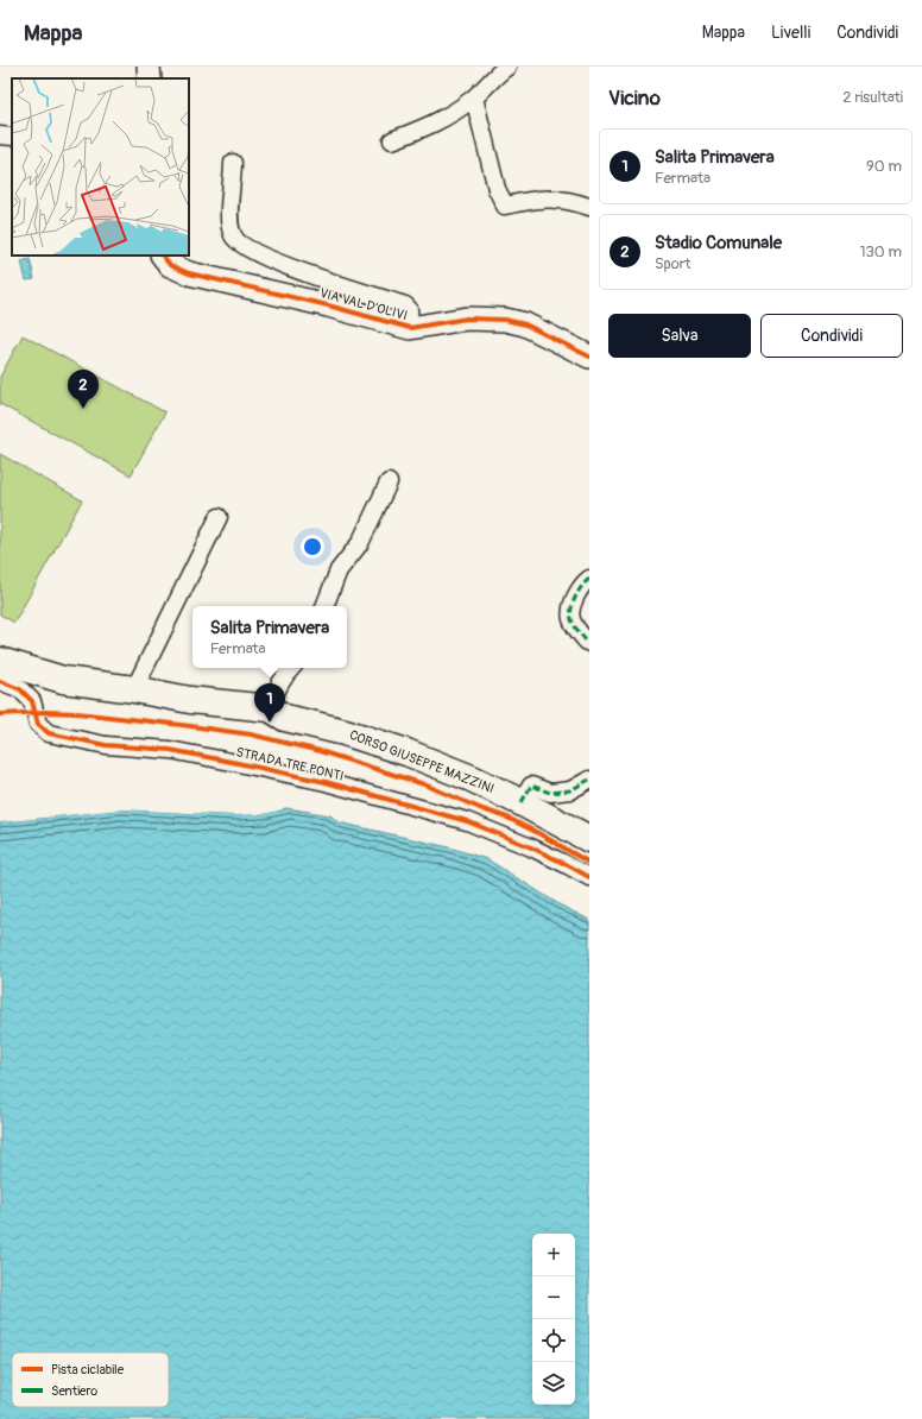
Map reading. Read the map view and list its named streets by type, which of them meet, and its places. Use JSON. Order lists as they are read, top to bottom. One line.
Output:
{"streets":{"main road":["CORSO GIUSEPPE MAZZINI"],"street":["VIA VAL D'OLIVI","STRADA TRE PONTI"]},"legend":["Pista ciclabile","Sentiero"],"page":{"header":"Mappa","nav":["Mappa","Livelli","Condividi"],"heading":["Vicino","2 risultati"],"list":[{"mark":"1","name":"Salita Primavera","note":"Fermata","value":"90 m"},{"mark":"2","name":"Stadio Comunale","note":"Sport","value":"130 m"}],"buttons":["Salva","Condividi"],"pins":["2","1"],"popup":["Salita Primavera","Fermata"],"map_buttons":["+","−"]}}
